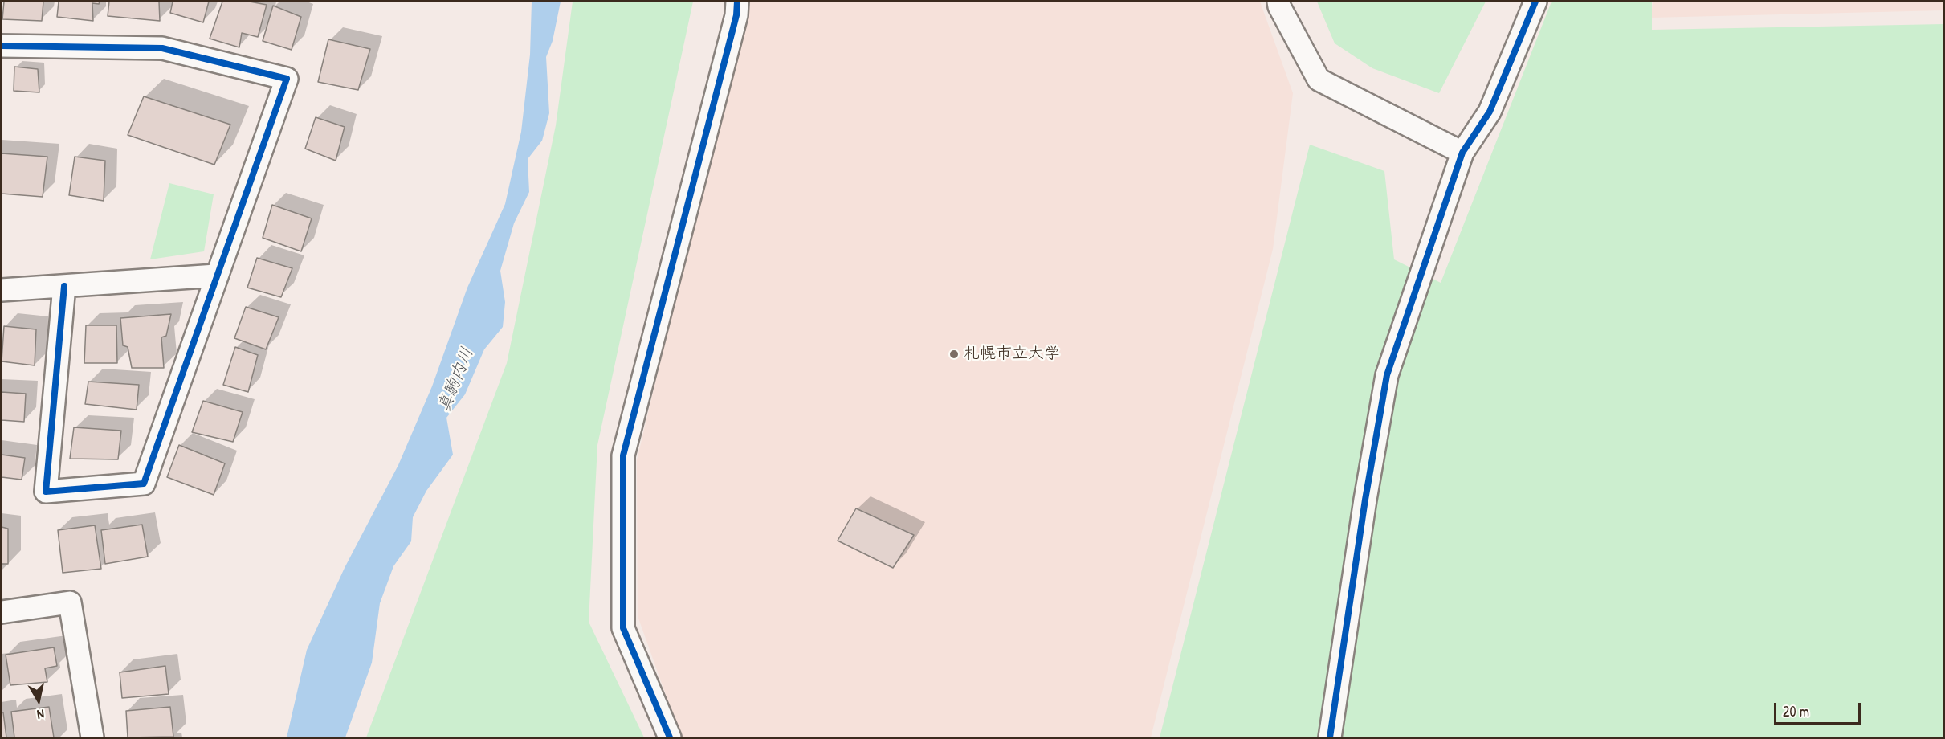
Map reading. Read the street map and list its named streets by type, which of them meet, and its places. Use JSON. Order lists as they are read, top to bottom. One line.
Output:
{"water":["真駒内川"],"places":["札幌市立大学"],"scale_bar":"20 m","north":"bottom"}
